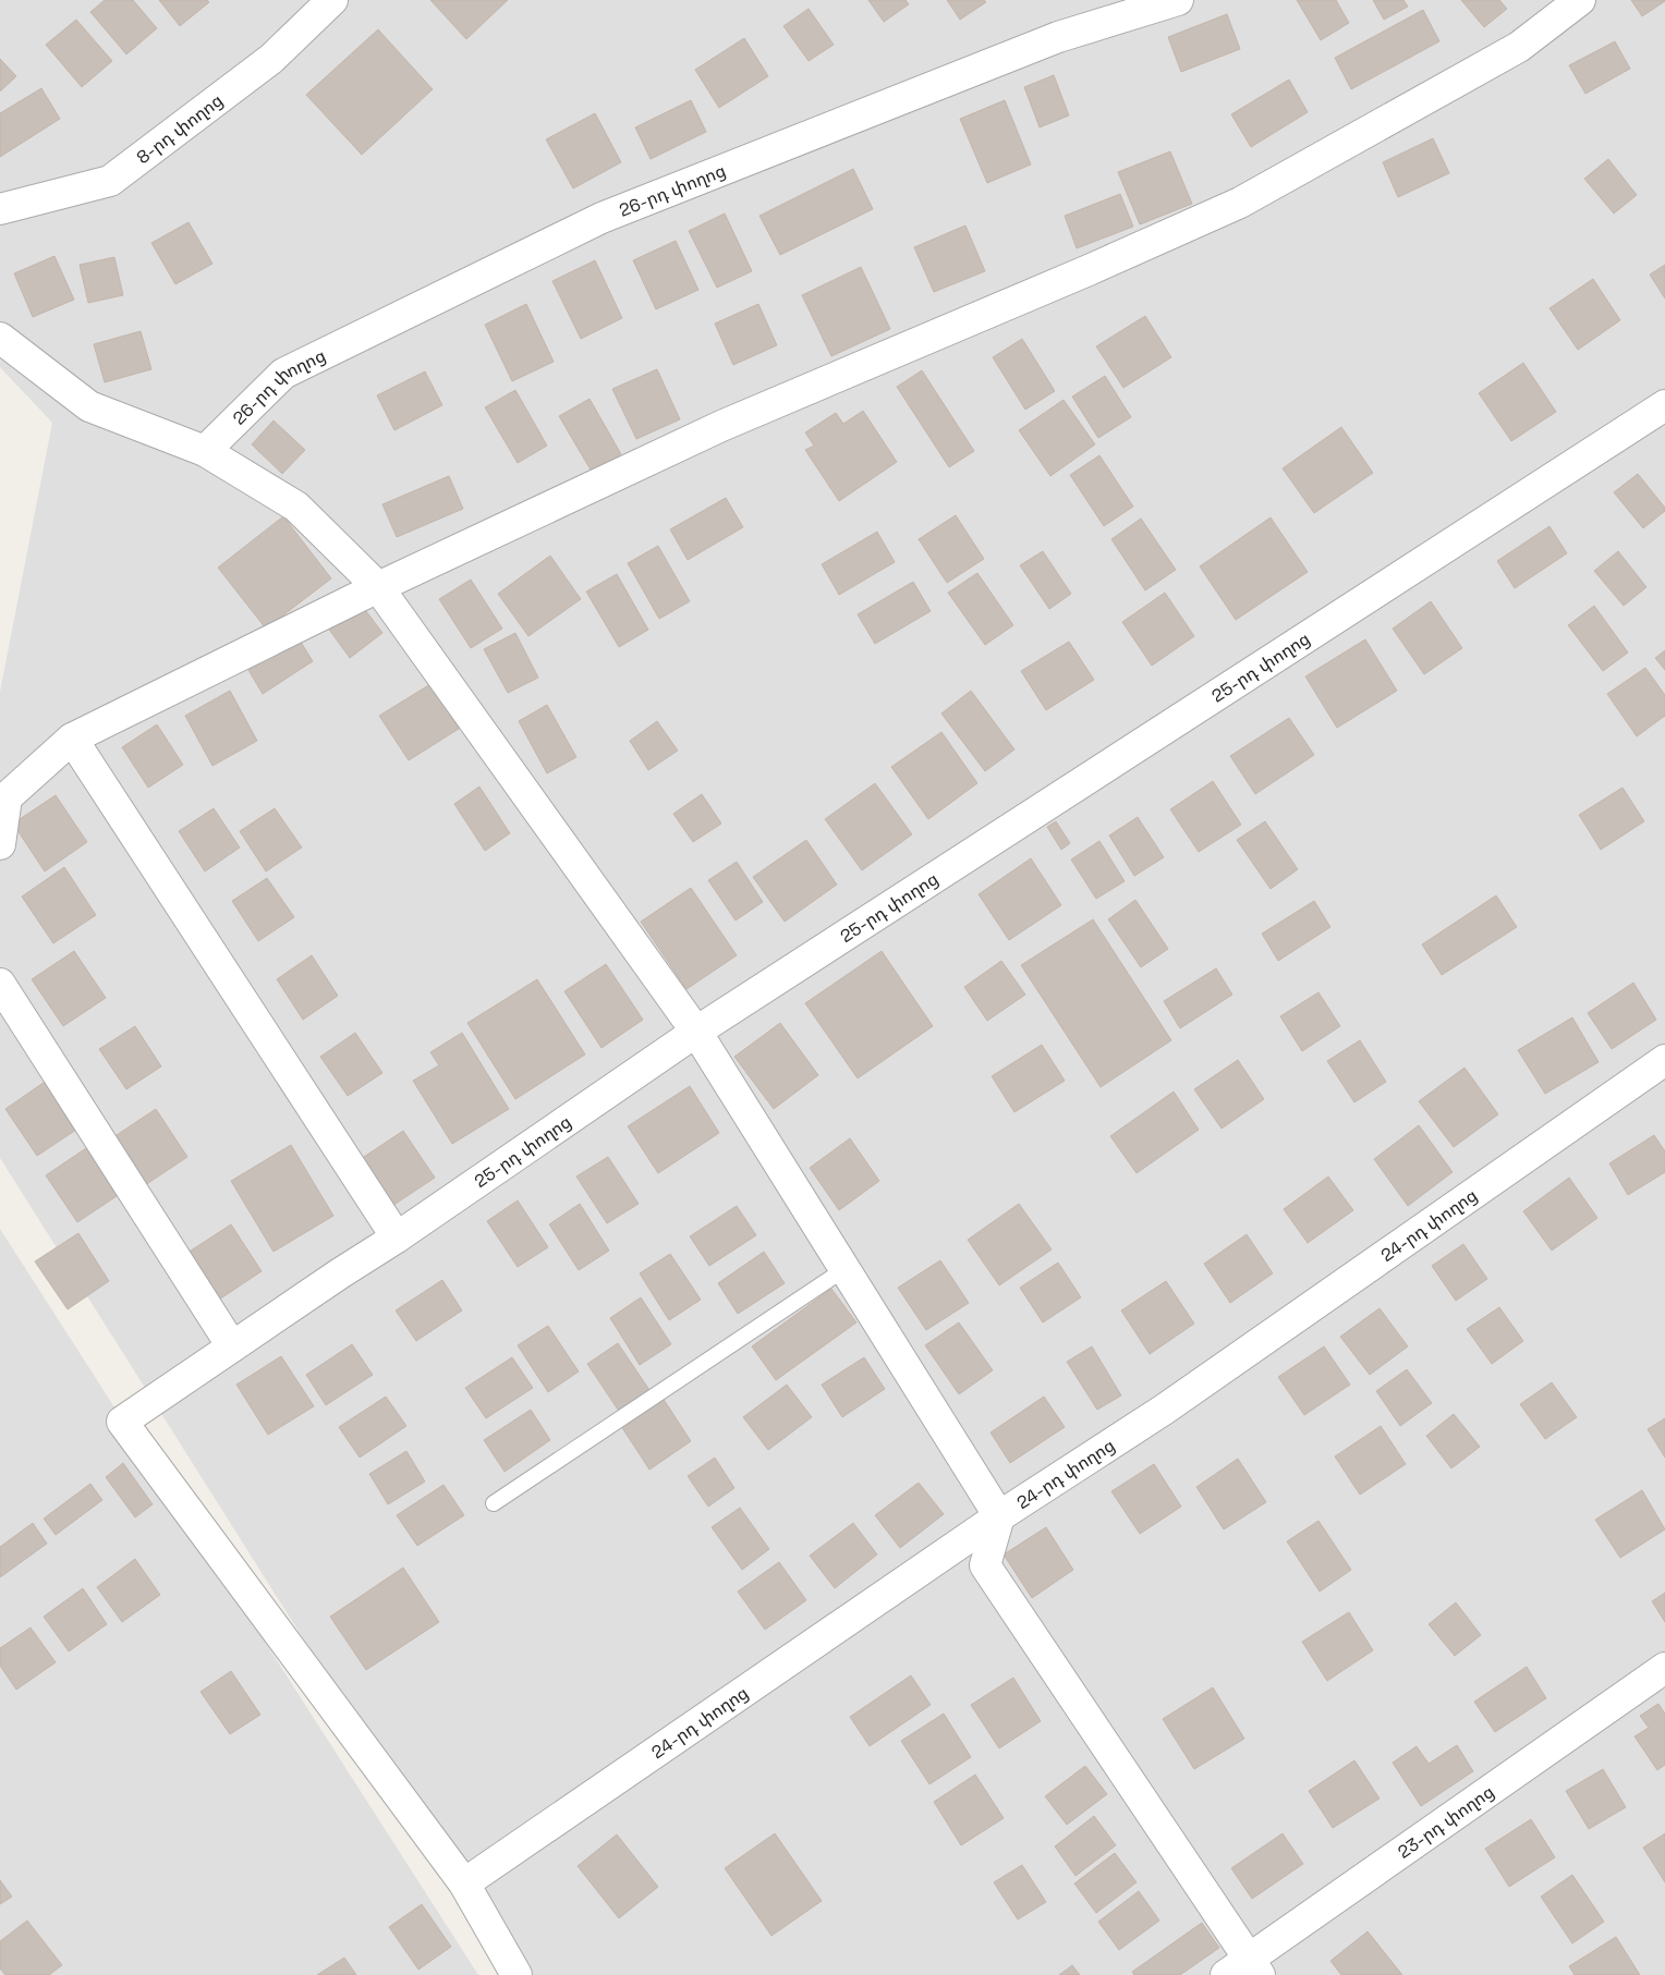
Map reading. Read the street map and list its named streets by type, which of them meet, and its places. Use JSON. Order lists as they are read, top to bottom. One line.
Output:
{"streets":{"street":["8-րդ փողոց","26-րդ փողոց","25-րդ փողոց","24-րդ փողոց","23-րդ փողոց"]},"crossings":[["25-րդ փողոց","24-րդ փողոց"]]}
